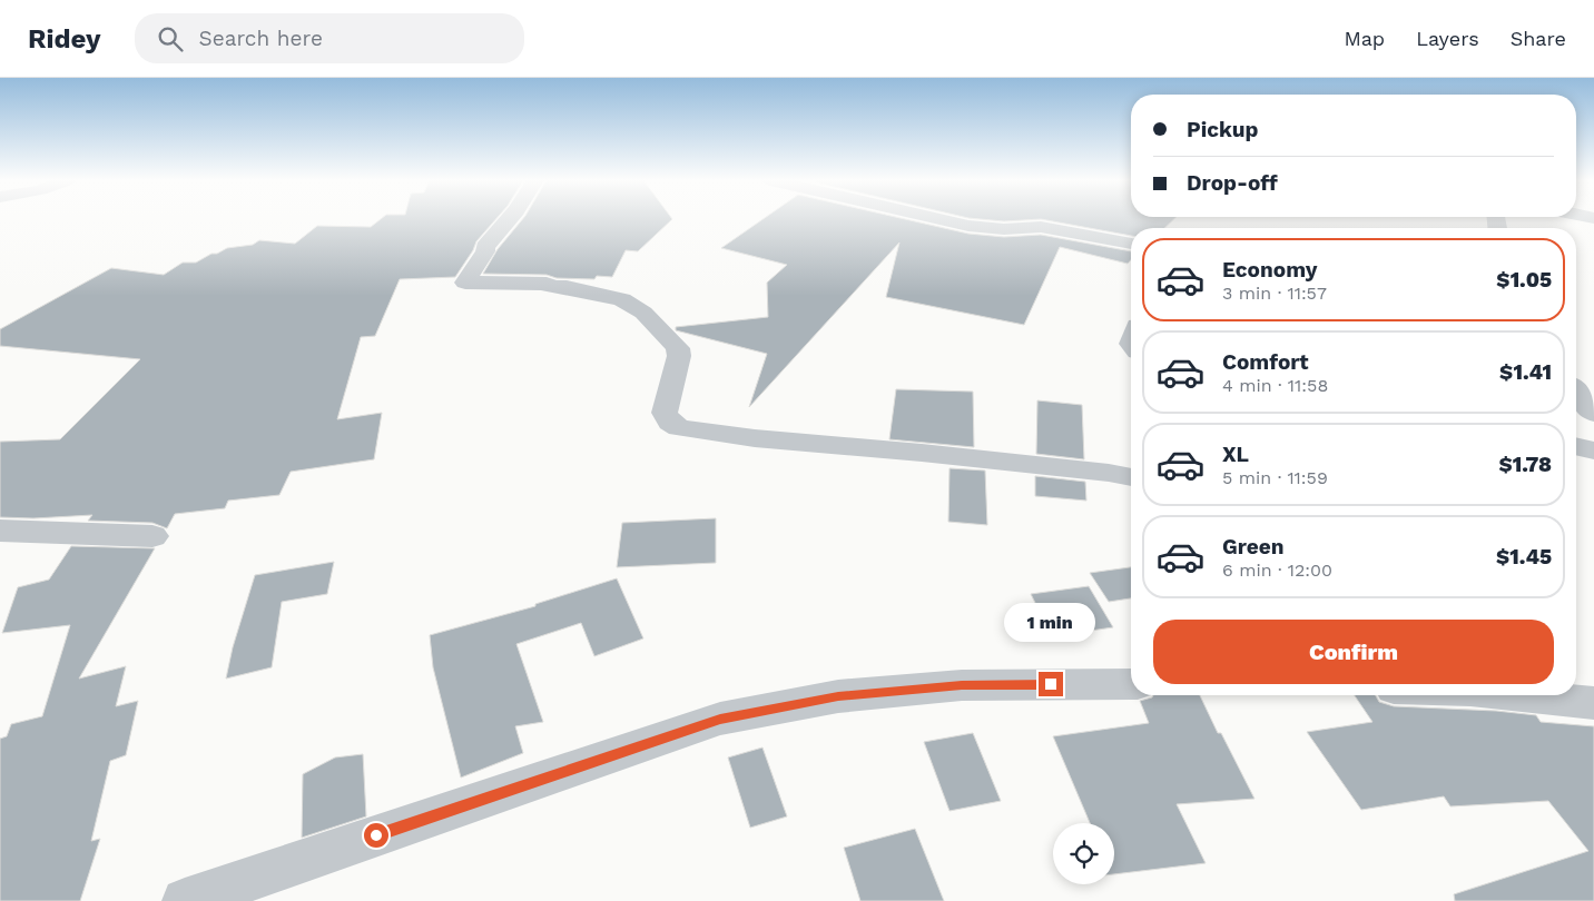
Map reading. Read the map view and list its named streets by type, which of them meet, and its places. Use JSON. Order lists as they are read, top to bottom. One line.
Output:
{"page":{"header":"Ridey","search":"Search here","nav":["Map","Layers","Share"],"banner":["Pickup","Drop-off"],"list":[{"name":"Economy","note":"3 min · 11:57","value":"$1.05"},{"name":"Comfort","note":"4 min · 11:58","value":"$1.41"},{"name":"XL","note":"5 min · 11:59","value":"$1.78"},{"name":"Green","note":"6 min · 12:00","value":"$1.45"}],"bubble":"1 min","buttons":"Confirm"}}
